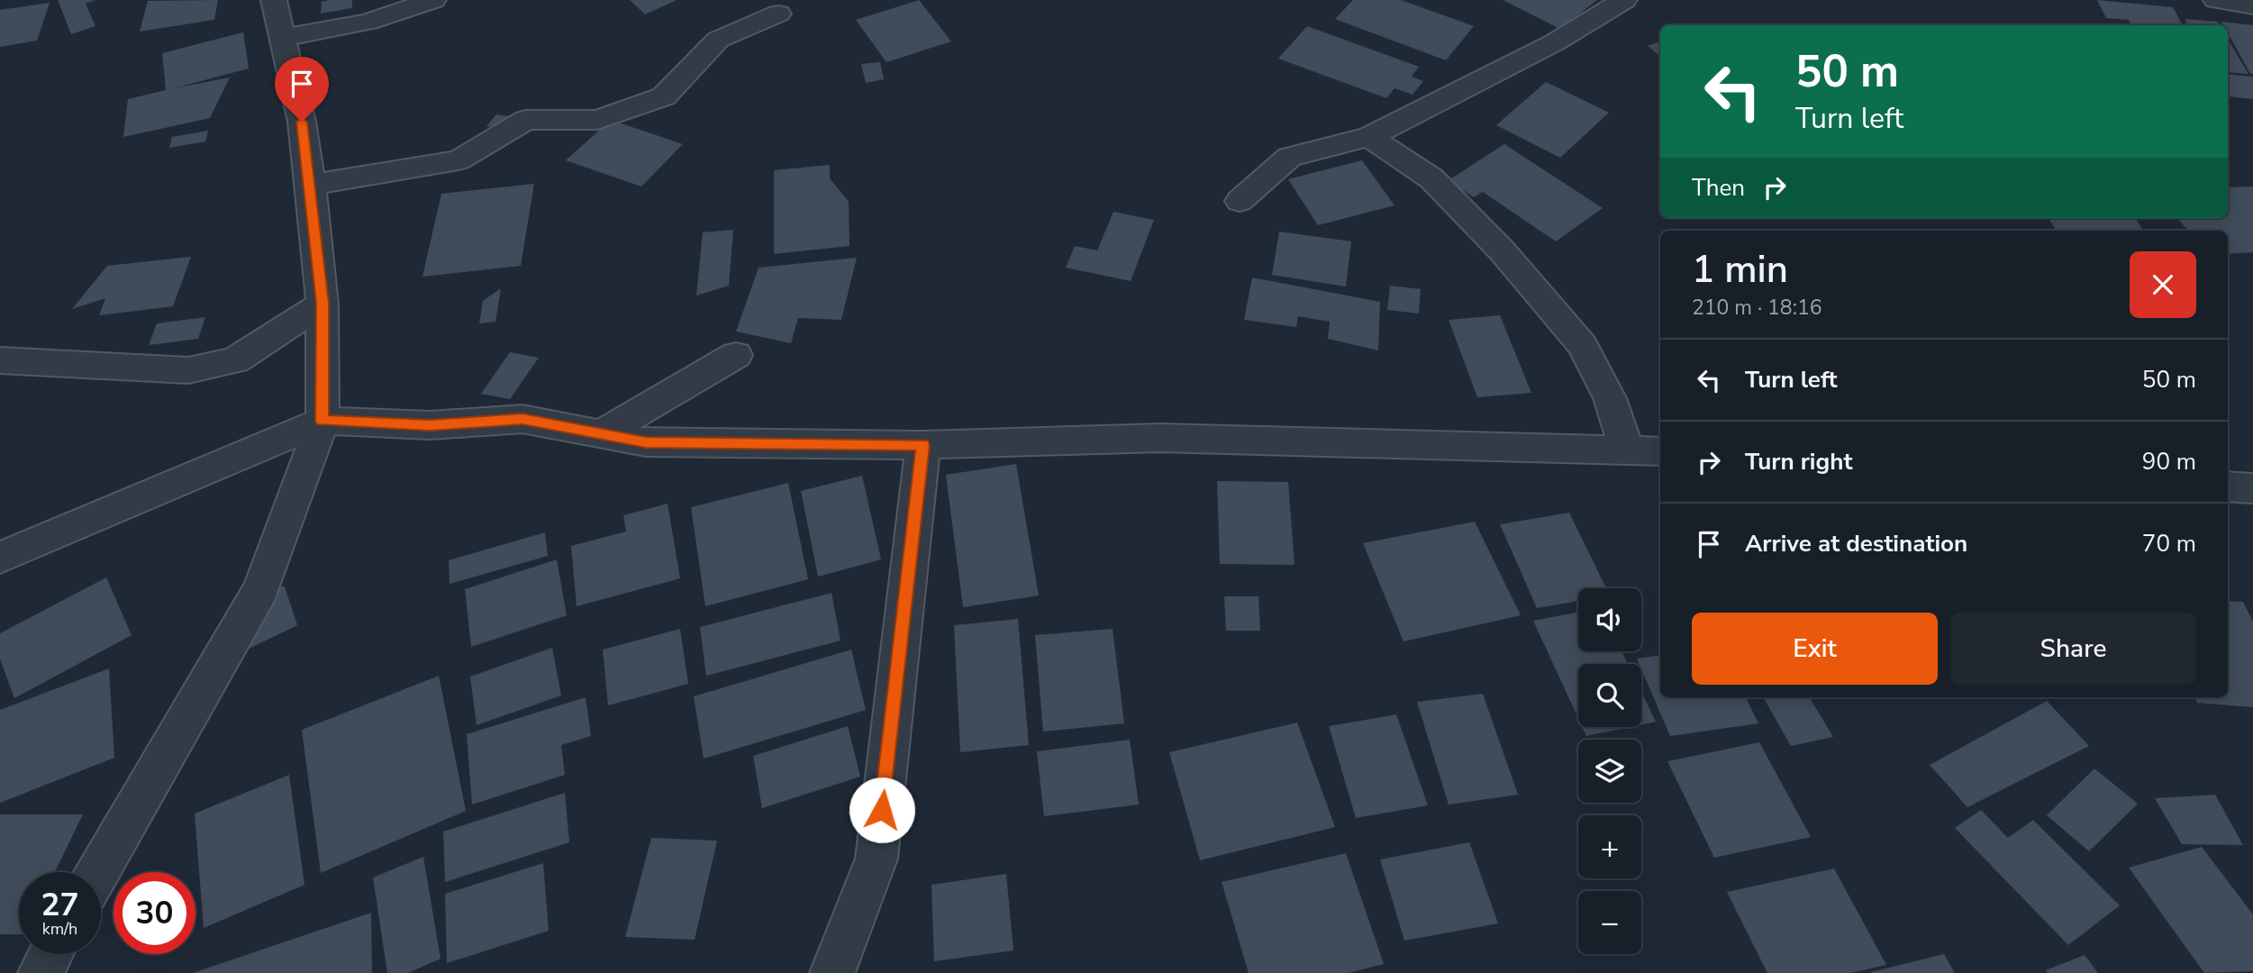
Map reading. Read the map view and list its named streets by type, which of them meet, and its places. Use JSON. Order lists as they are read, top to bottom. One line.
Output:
{"page":{"turn":["50 m","Turn left"],"then":"Then","heading":["1 min","210 m · 18:16"],"list":[{"name":"Turn left","value":"50 m"},{"name":"Turn right","value":"90 m"},{"name":"Arrive at destination","value":"70 m"}],"map_buttons":["+","−"],"buttons":["Exit","Share"],"speed":"27 km/h","limit":"30"}}
